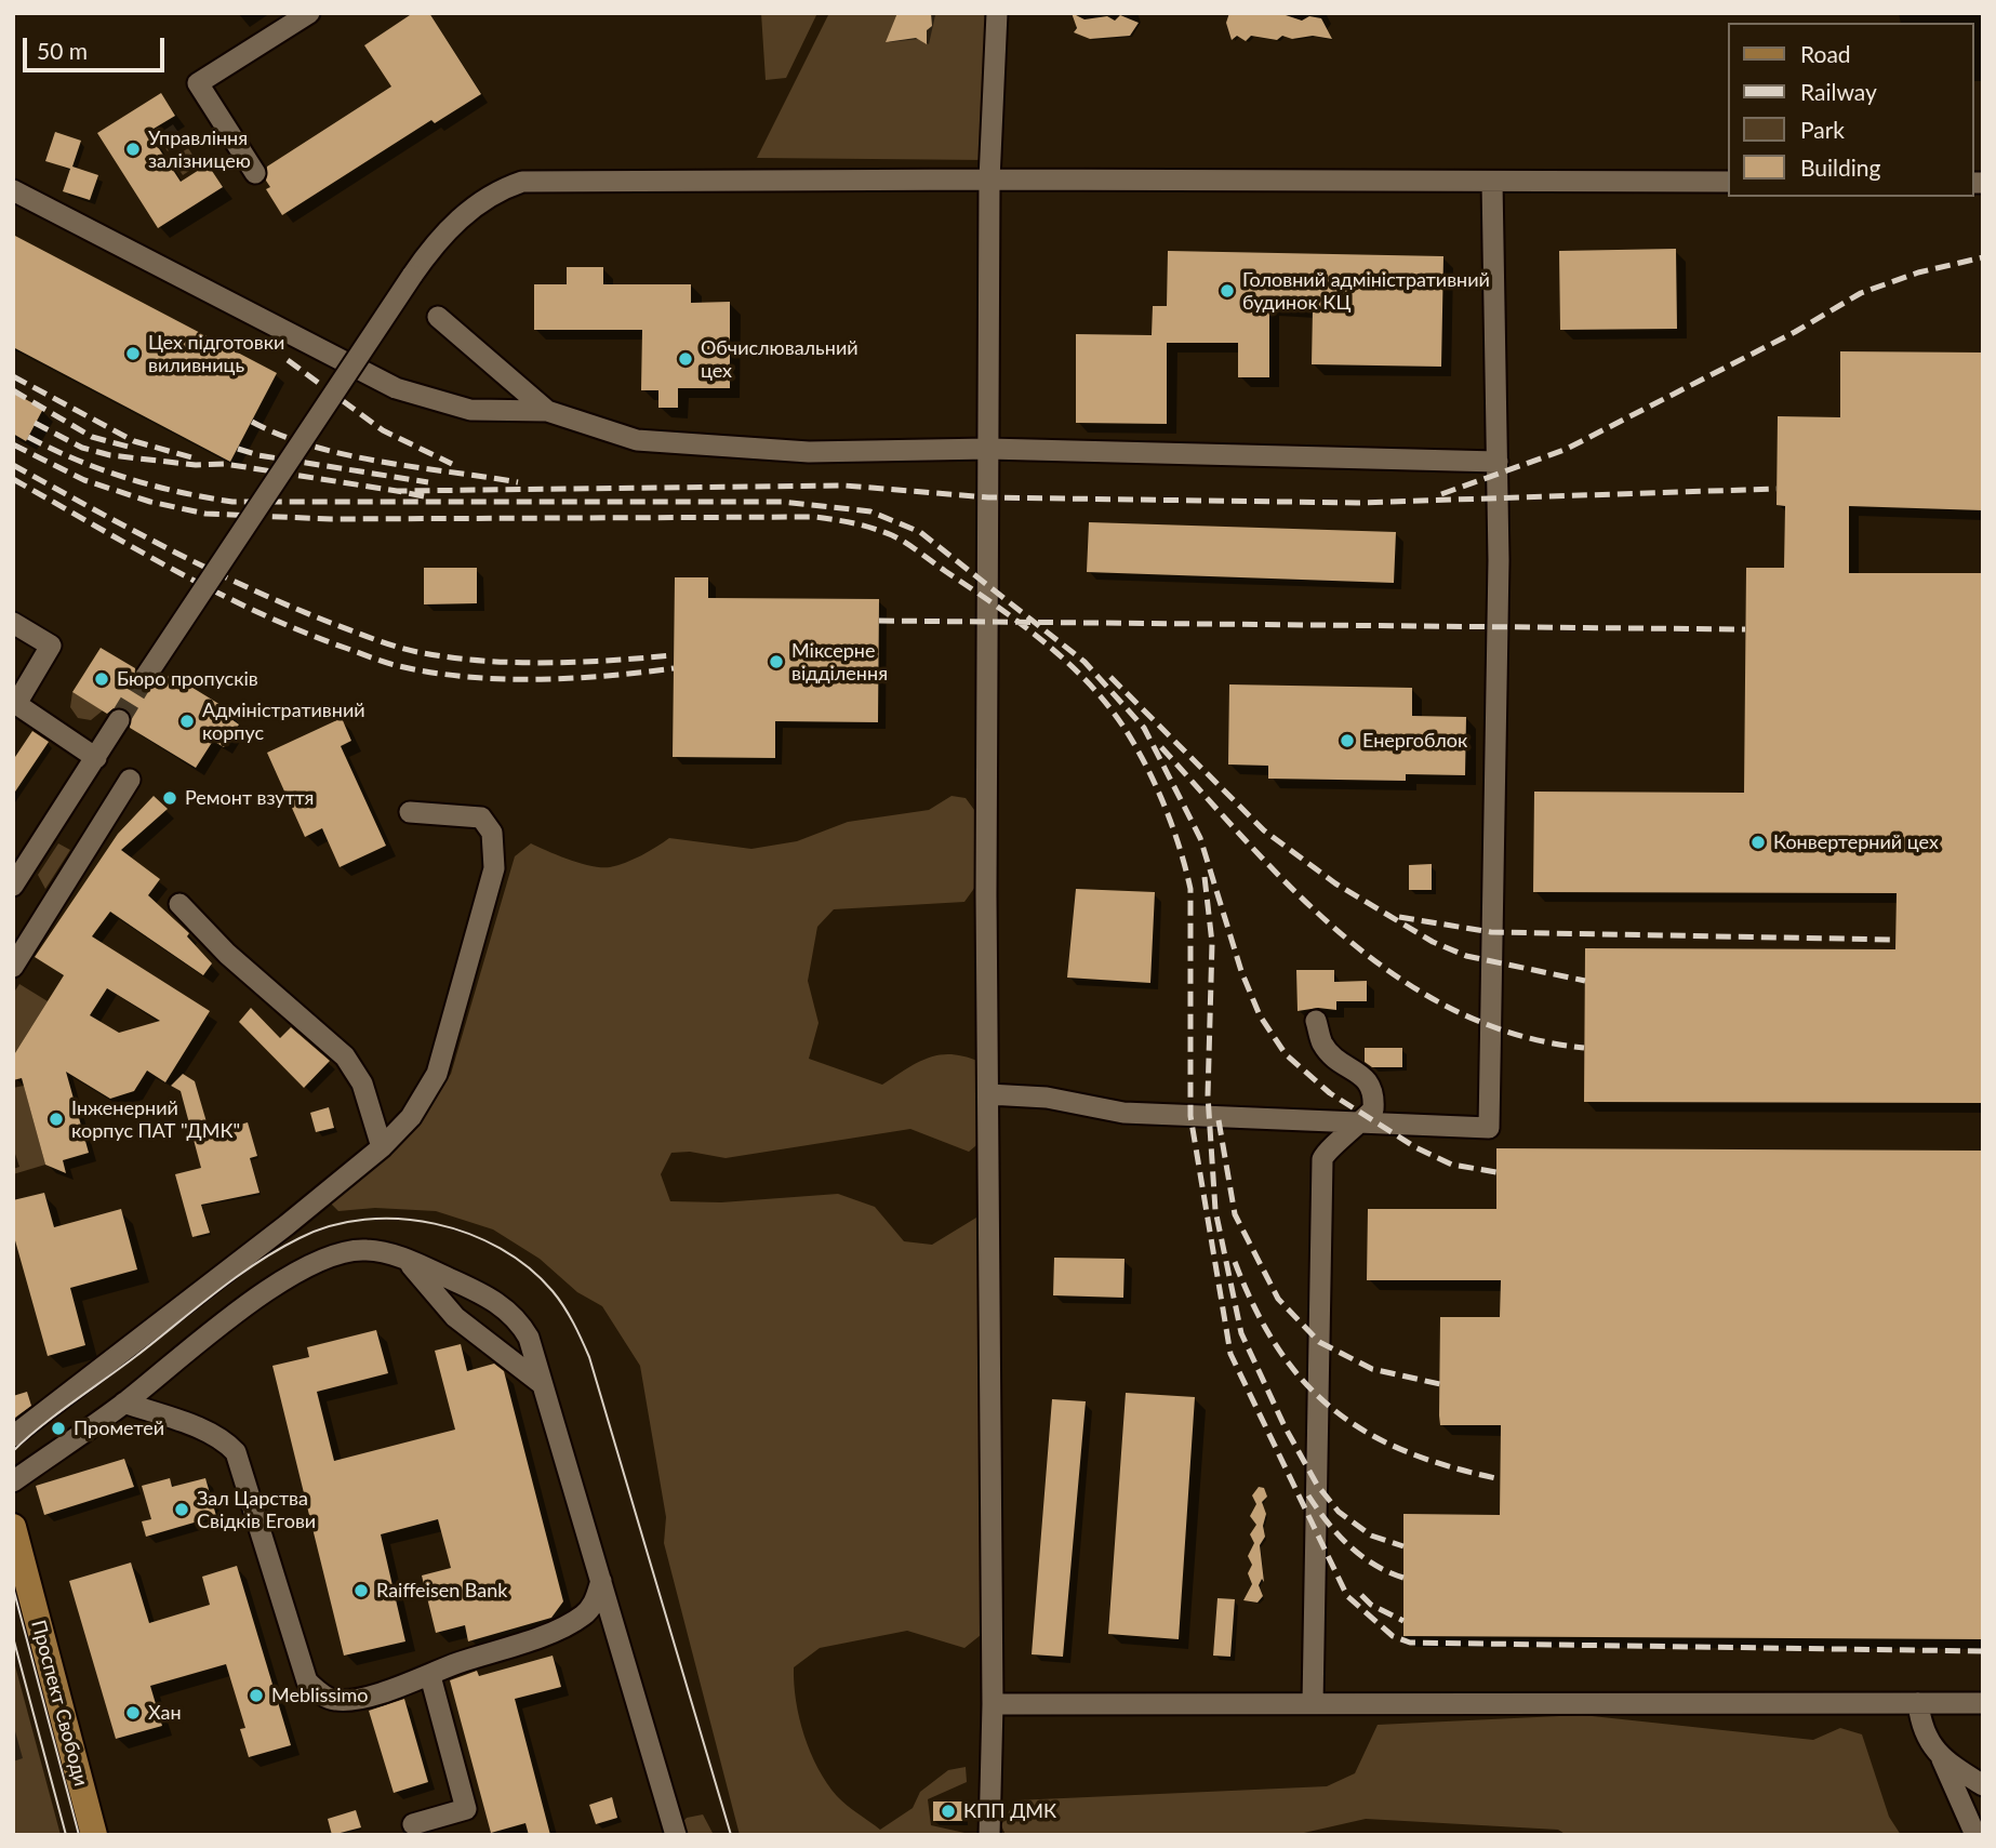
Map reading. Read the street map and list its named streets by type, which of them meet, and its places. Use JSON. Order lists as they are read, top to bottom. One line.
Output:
{"streets":{"main road":["Проспект Свободи"]},"places":["Управління залізницею","Головний адміністративний будинок КЦ","Цех підготовки виливниць","Обчислювальний цех","Міксерне відділення","Бюро пропусків","Адміністративний корпус","Енергоблок","Ремонт взуття","Конвертерний цех","Інженерний корпус ПАТ \"ДМК\"","Прометей","Зал Царства Свiдкiв Егови","Raiffeisen Bank","Meblissimo","Хан","КПП ДМК"],"legend":["Road","Railway","Park","Building"],"scale_bar":"50 m"}
